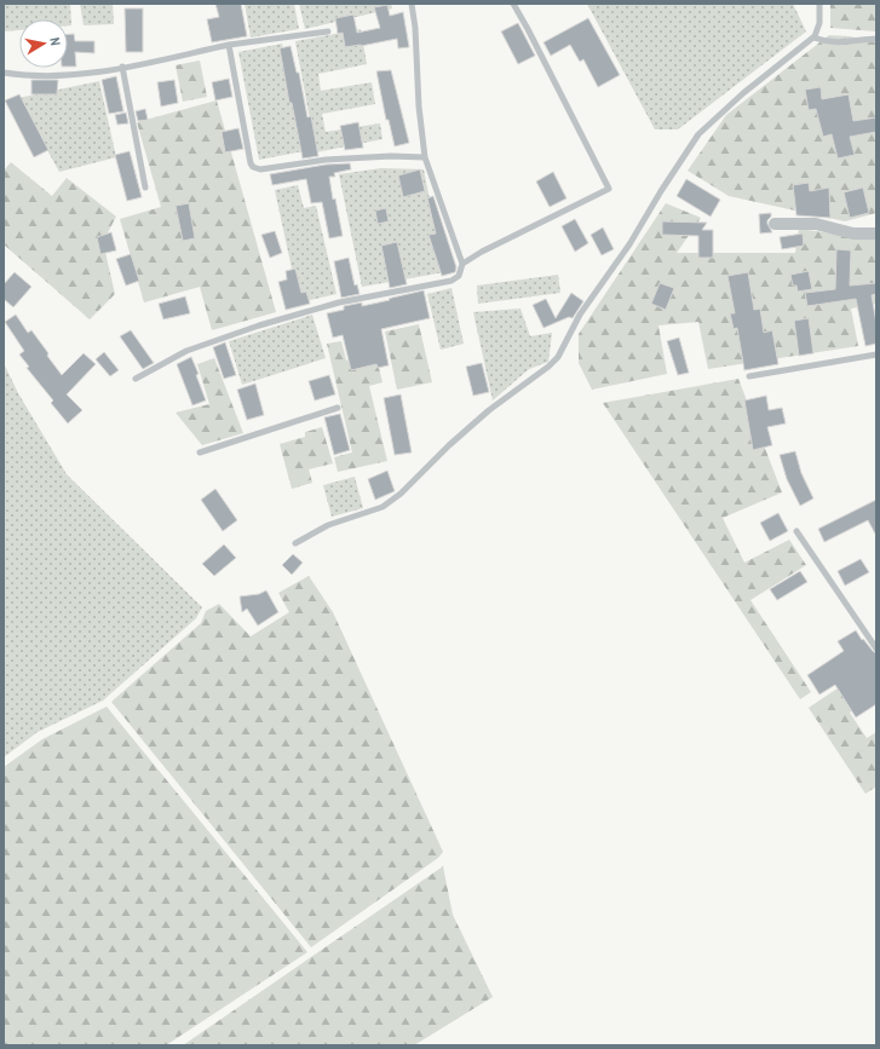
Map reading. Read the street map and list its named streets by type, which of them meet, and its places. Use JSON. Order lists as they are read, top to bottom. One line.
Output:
{"north":"right"}
